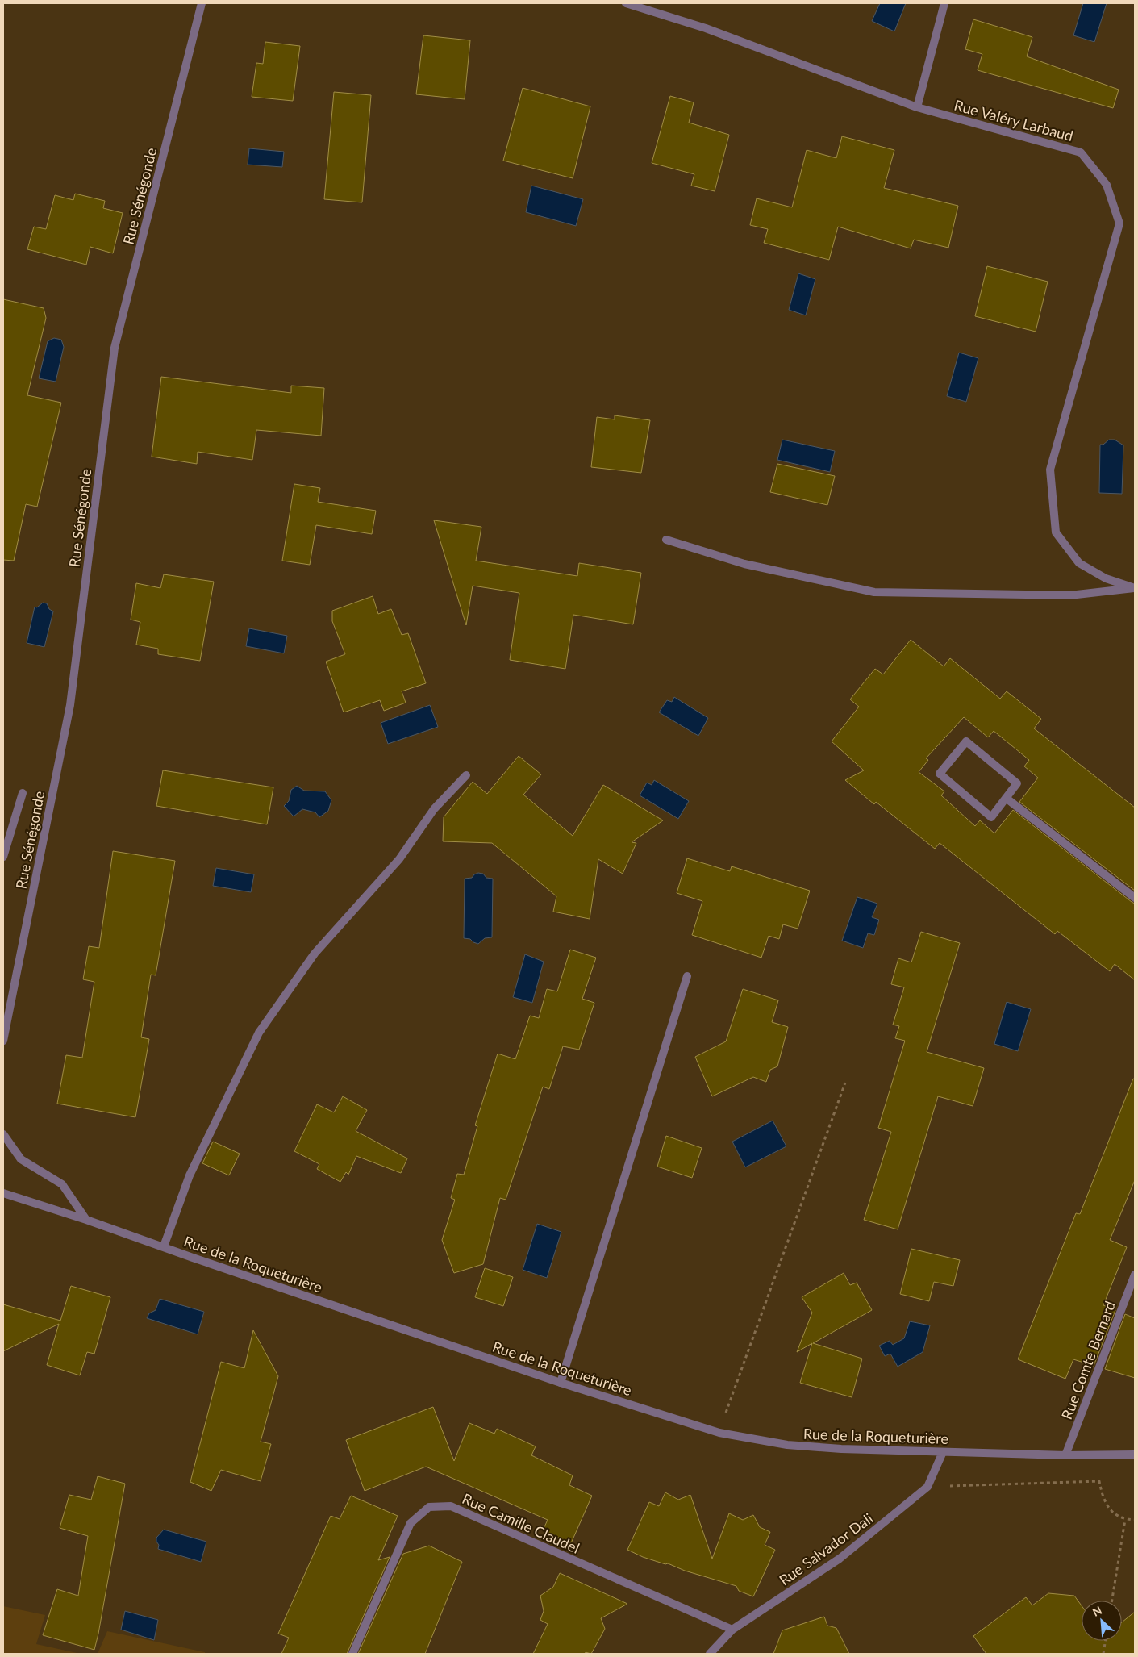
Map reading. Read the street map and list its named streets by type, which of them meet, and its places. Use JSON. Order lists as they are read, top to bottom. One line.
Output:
{"streets":{"street":["Rue Valéry Larbaud","Rue Sénégonde","Rue de la Roqueturière","Rue Comte Bernard","Rue Camille Claudel","Rue Salvador Dali"]},"crossings":[["Rue de la Roqueturière","Rue Comte Bernard"],["Rue de la Roqueturière","Rue Salvador Dali"],["Rue Camille Claudel","Rue Salvador Dali"]],"north":"top left"}
